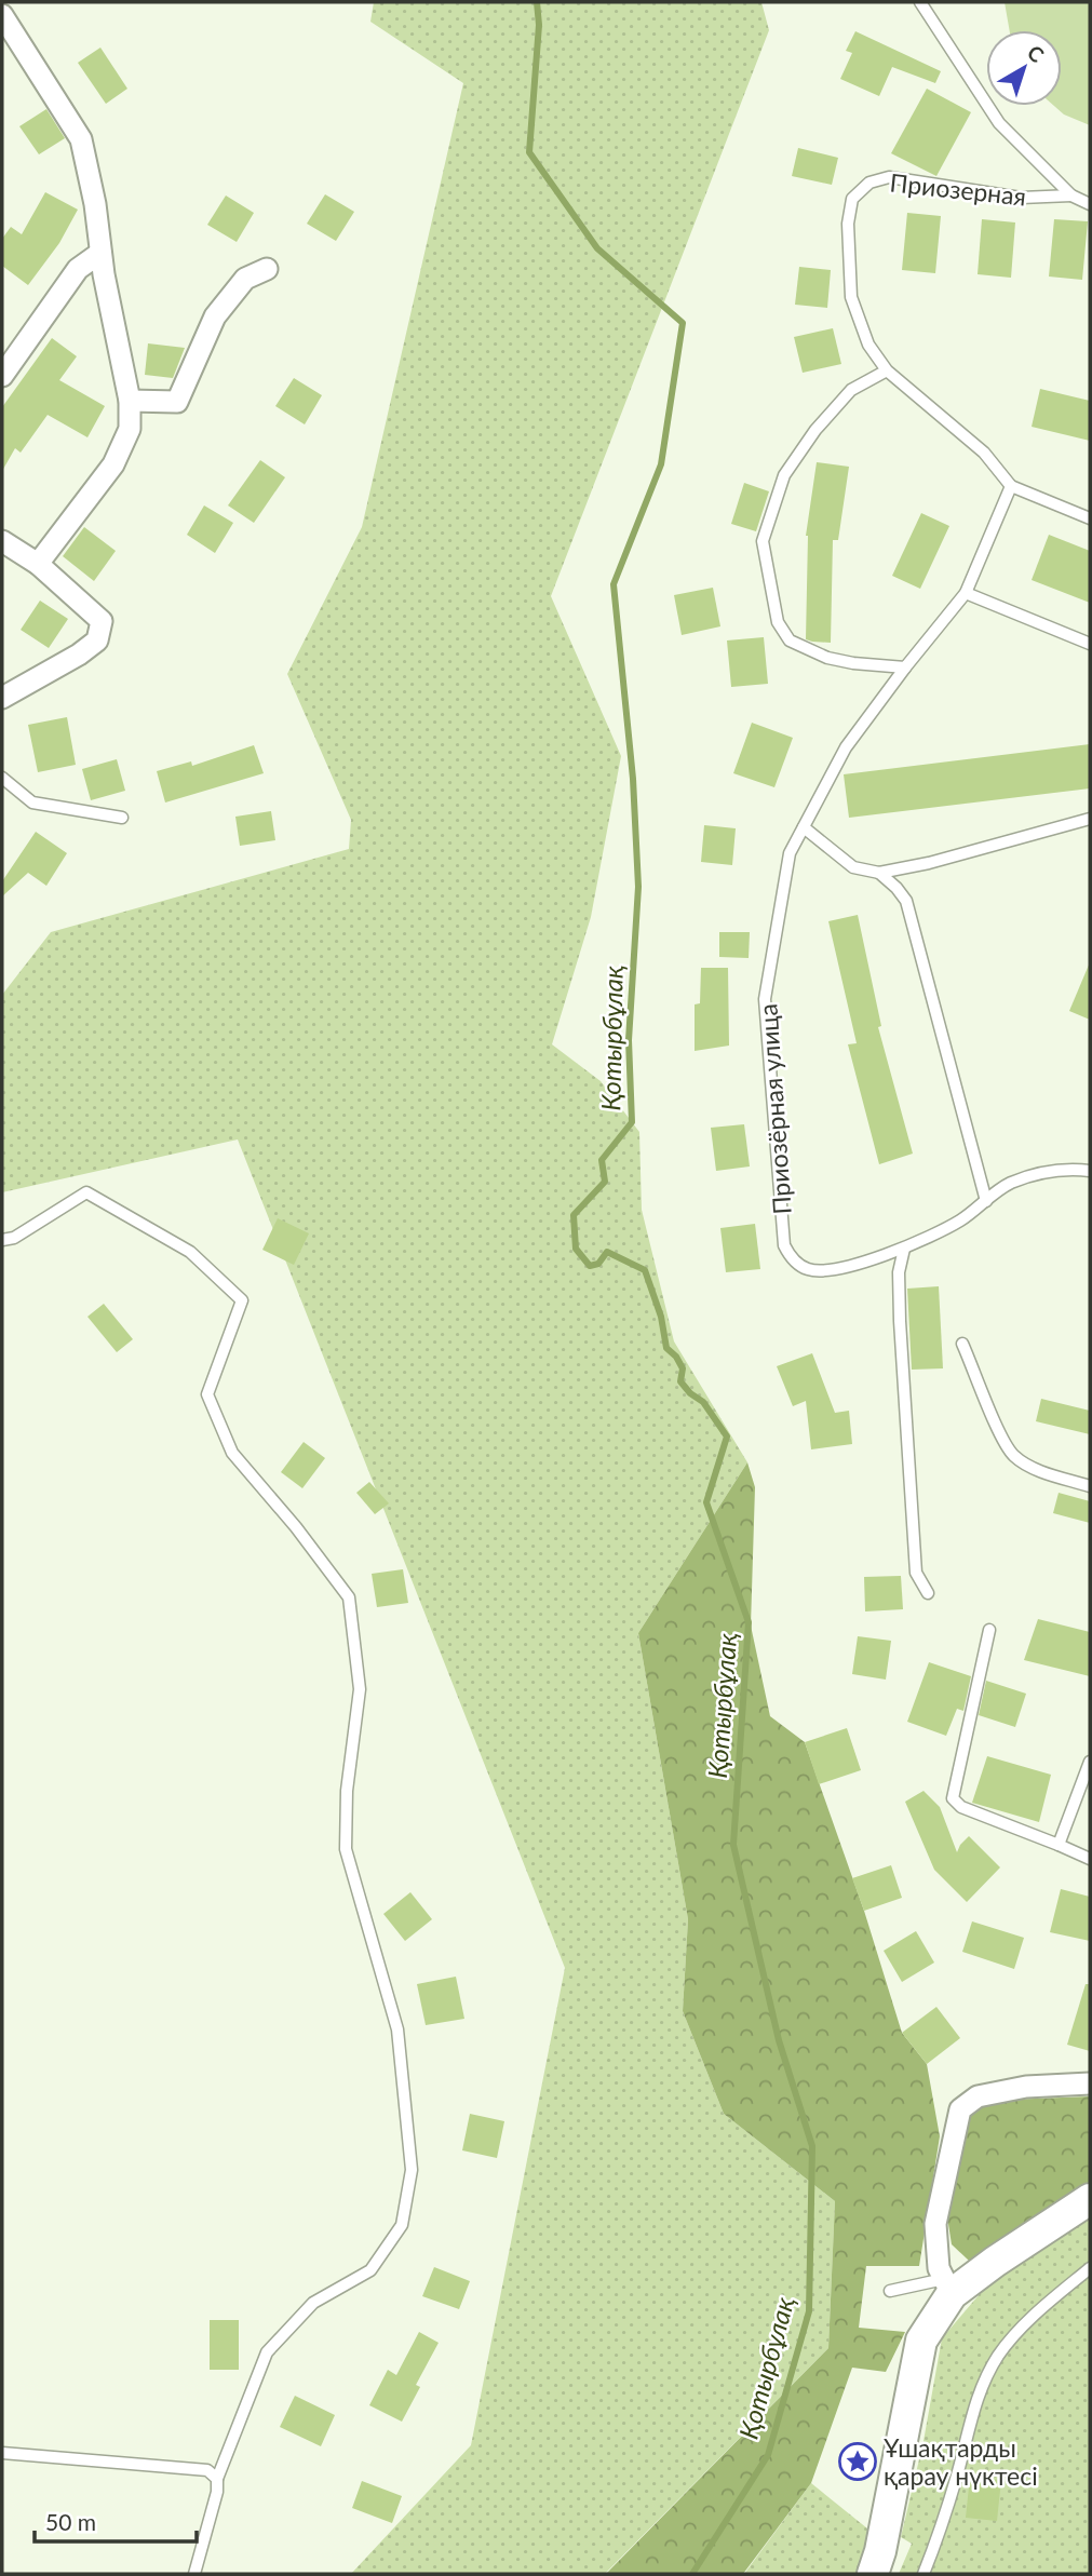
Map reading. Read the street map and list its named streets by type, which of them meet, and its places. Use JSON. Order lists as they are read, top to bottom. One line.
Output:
{"streets":{"lane":["Приозерная","Приозёрная улица"]},"crossings":[["Приозерная","Приозёрная улица"]],"water":["Қотырбұлақ"],"places":{"place":["Ұшақтарды қарау нүктесі"]},"scale_bar":"50 m","north":"top right"}
